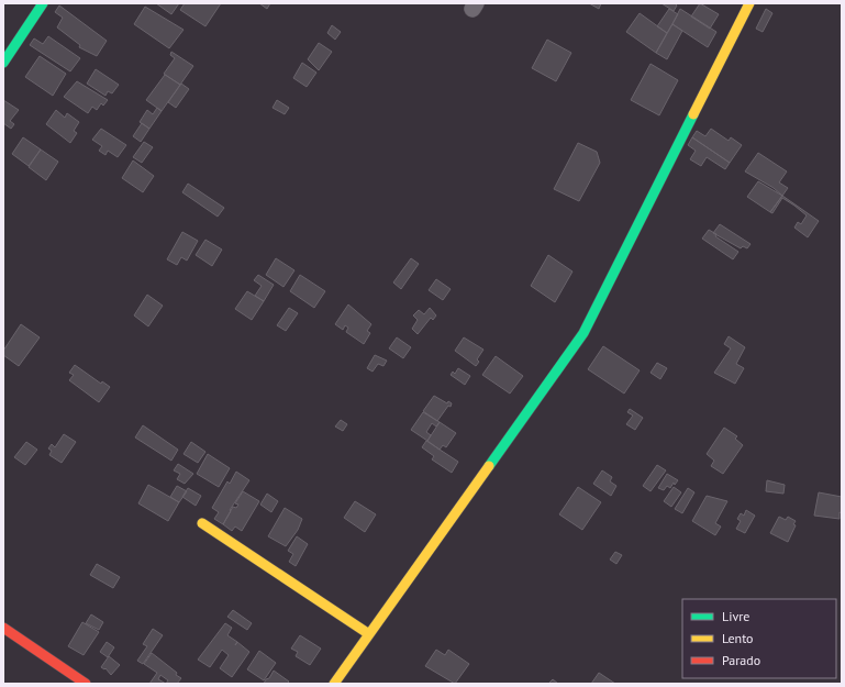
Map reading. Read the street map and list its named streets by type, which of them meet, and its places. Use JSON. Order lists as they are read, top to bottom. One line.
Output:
{"legend":["Livre","Lento","Parado"]}
